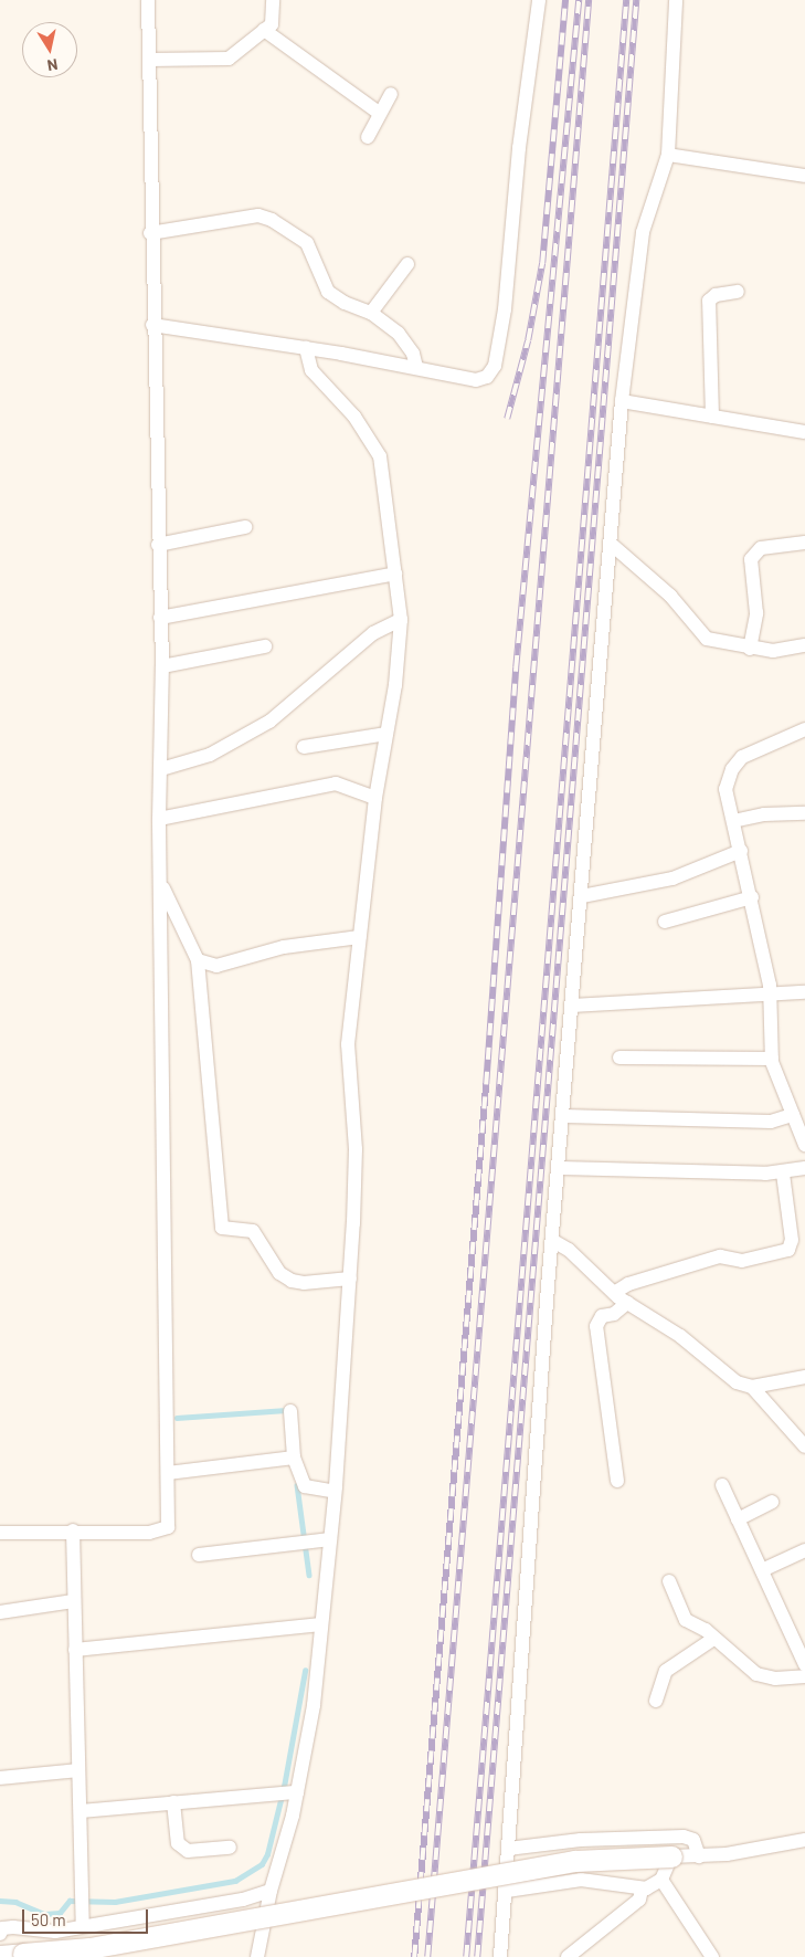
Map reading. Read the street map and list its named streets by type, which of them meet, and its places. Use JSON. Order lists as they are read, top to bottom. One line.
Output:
{"scale_bar":"50 m","north":"bottom"}
